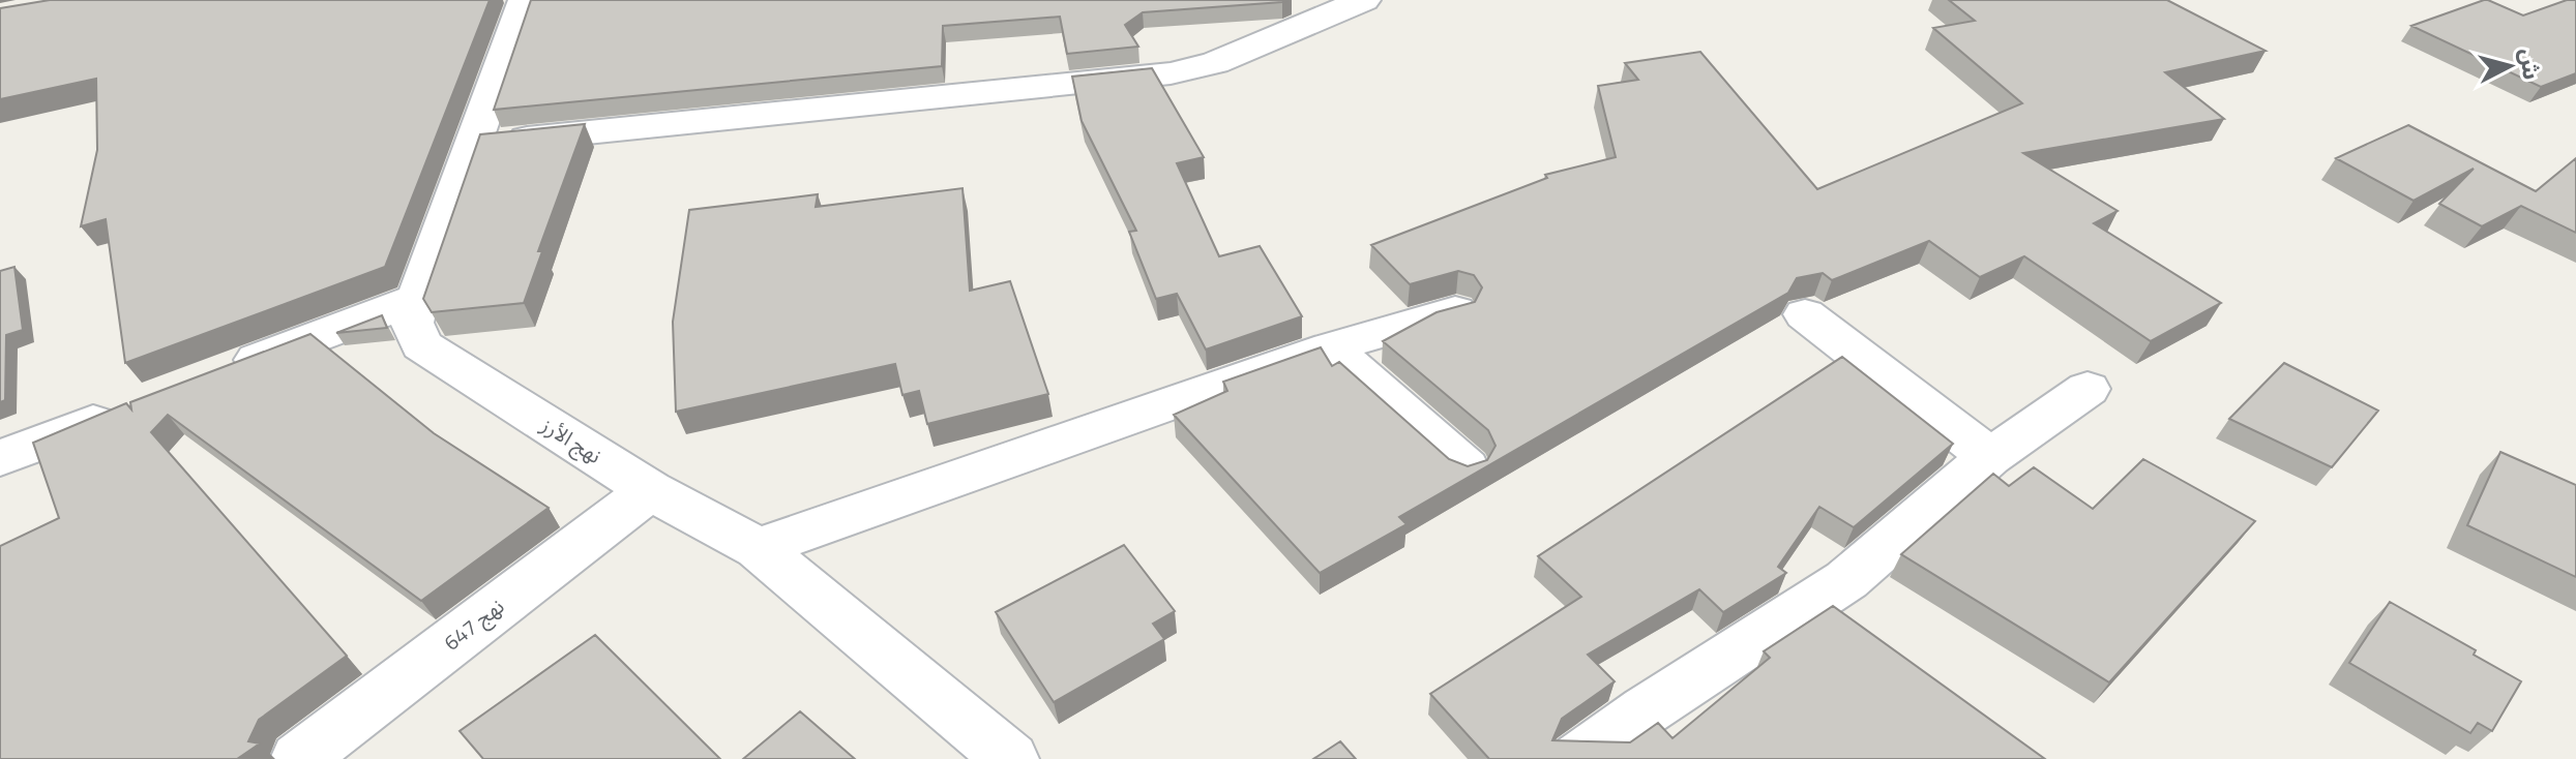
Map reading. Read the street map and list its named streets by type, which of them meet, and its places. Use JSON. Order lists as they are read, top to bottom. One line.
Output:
{"streets":{"street":["نهج الأرز","نهج 647"]},"crossings":[["نهج الأرز","نهج 647"]],"north":"right"}
